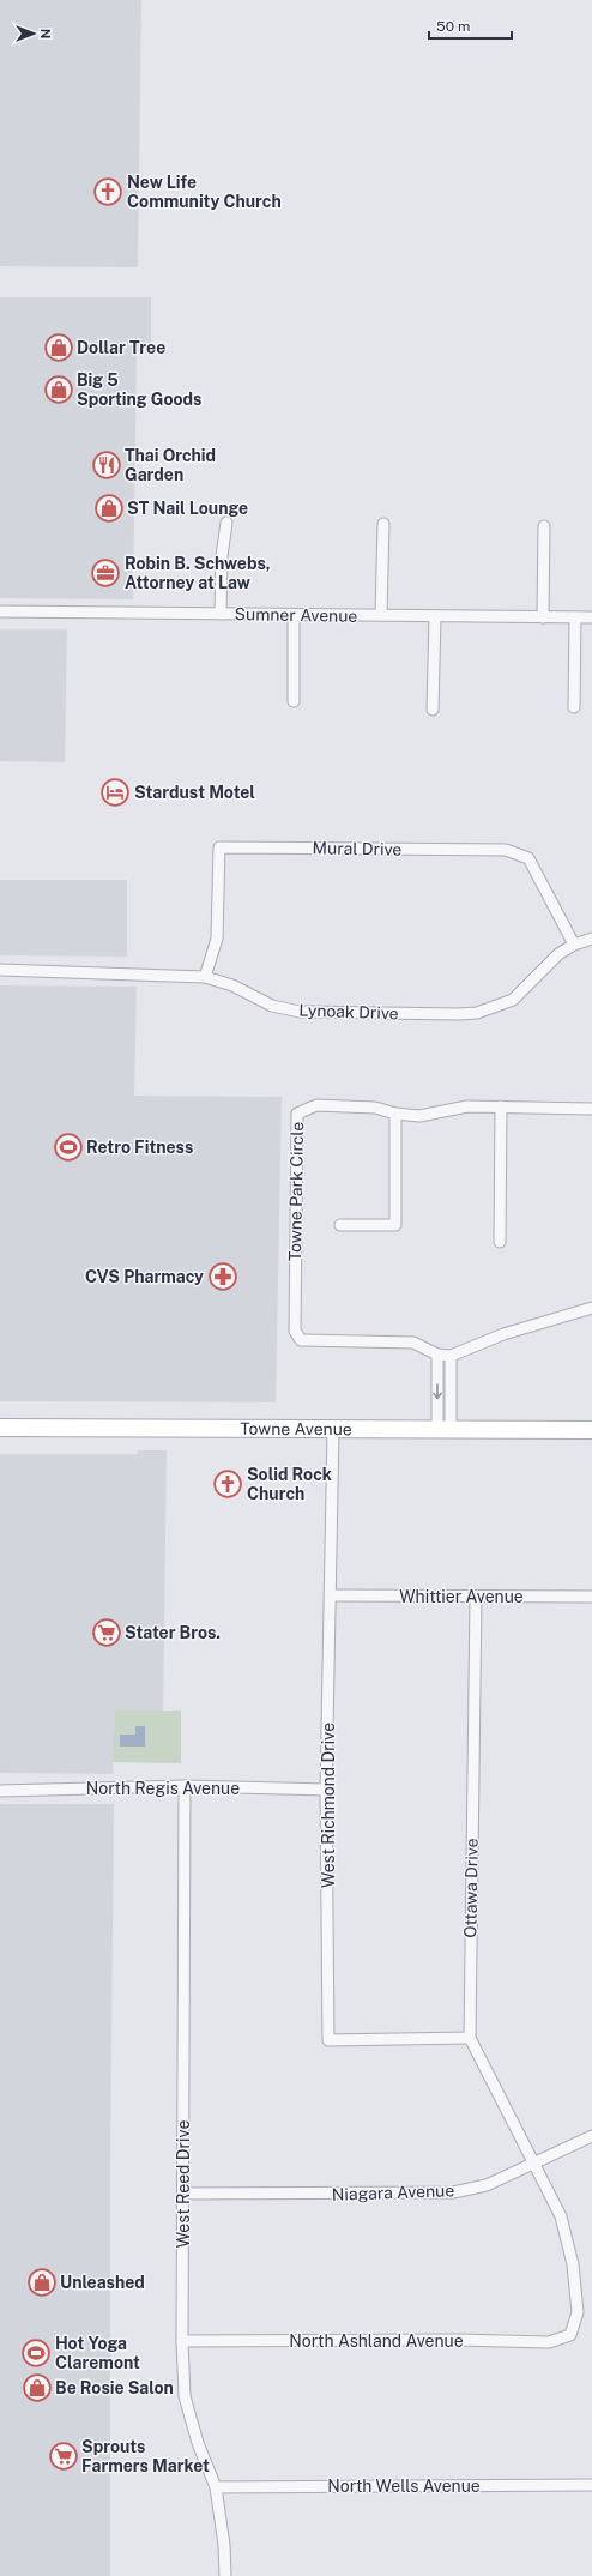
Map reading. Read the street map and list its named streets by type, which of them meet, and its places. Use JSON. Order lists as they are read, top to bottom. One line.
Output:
{"streets":{"main road":["Towne Avenue"],"street":["Sumner Avenue","Mural Drive","Lynoak Drive","Towne Park Circle","Whittier Avenue","North Regis Avenue","West Richmond Drive","Ottawa Drive","West Reed Drive","Niagara Avenue","North Ashland Avenue","North Wells Avenue"]},"crossings":[["Mural Drive","Lynoak Drive"],["Towne Avenue","West Richmond Drive"],["Whittier Avenue","West Richmond Drive"],["Whittier Avenue","Ottawa Drive"],["North Regis Avenue","West Richmond Drive"],["North Regis Avenue","West Reed Drive"],["West Richmond Drive","Ottawa Drive"],["Ottawa Drive","Niagara Avenue"],["Ottawa Drive","North Ashland Avenue"],["West Reed Drive","Niagara Avenue"],["West Reed Drive","North Ashland Avenue"],["West Reed Drive","North Wells Avenue"]],"places":{"church":["New Life Community Church","Solid Rock Church"],"shop":["Dollar Tree","Big 5 Sporting Goods","ST Nail Lounge","Unleashed","Be Rosie Salon"],"restaurant":["Thai Orchid Garden"],"office":["Robin B. Schwebs, Attorney at Law"],"hotel":["Stardust Motel"],"sports":["Retro Fitness","Hot Yoga Claremont"],"pharmacy":["CVS Pharmacy"],"supermarket":["Stater Bros.","Sprouts Farmers Market"]},"scale_bar":"50 m","north":"right"}
